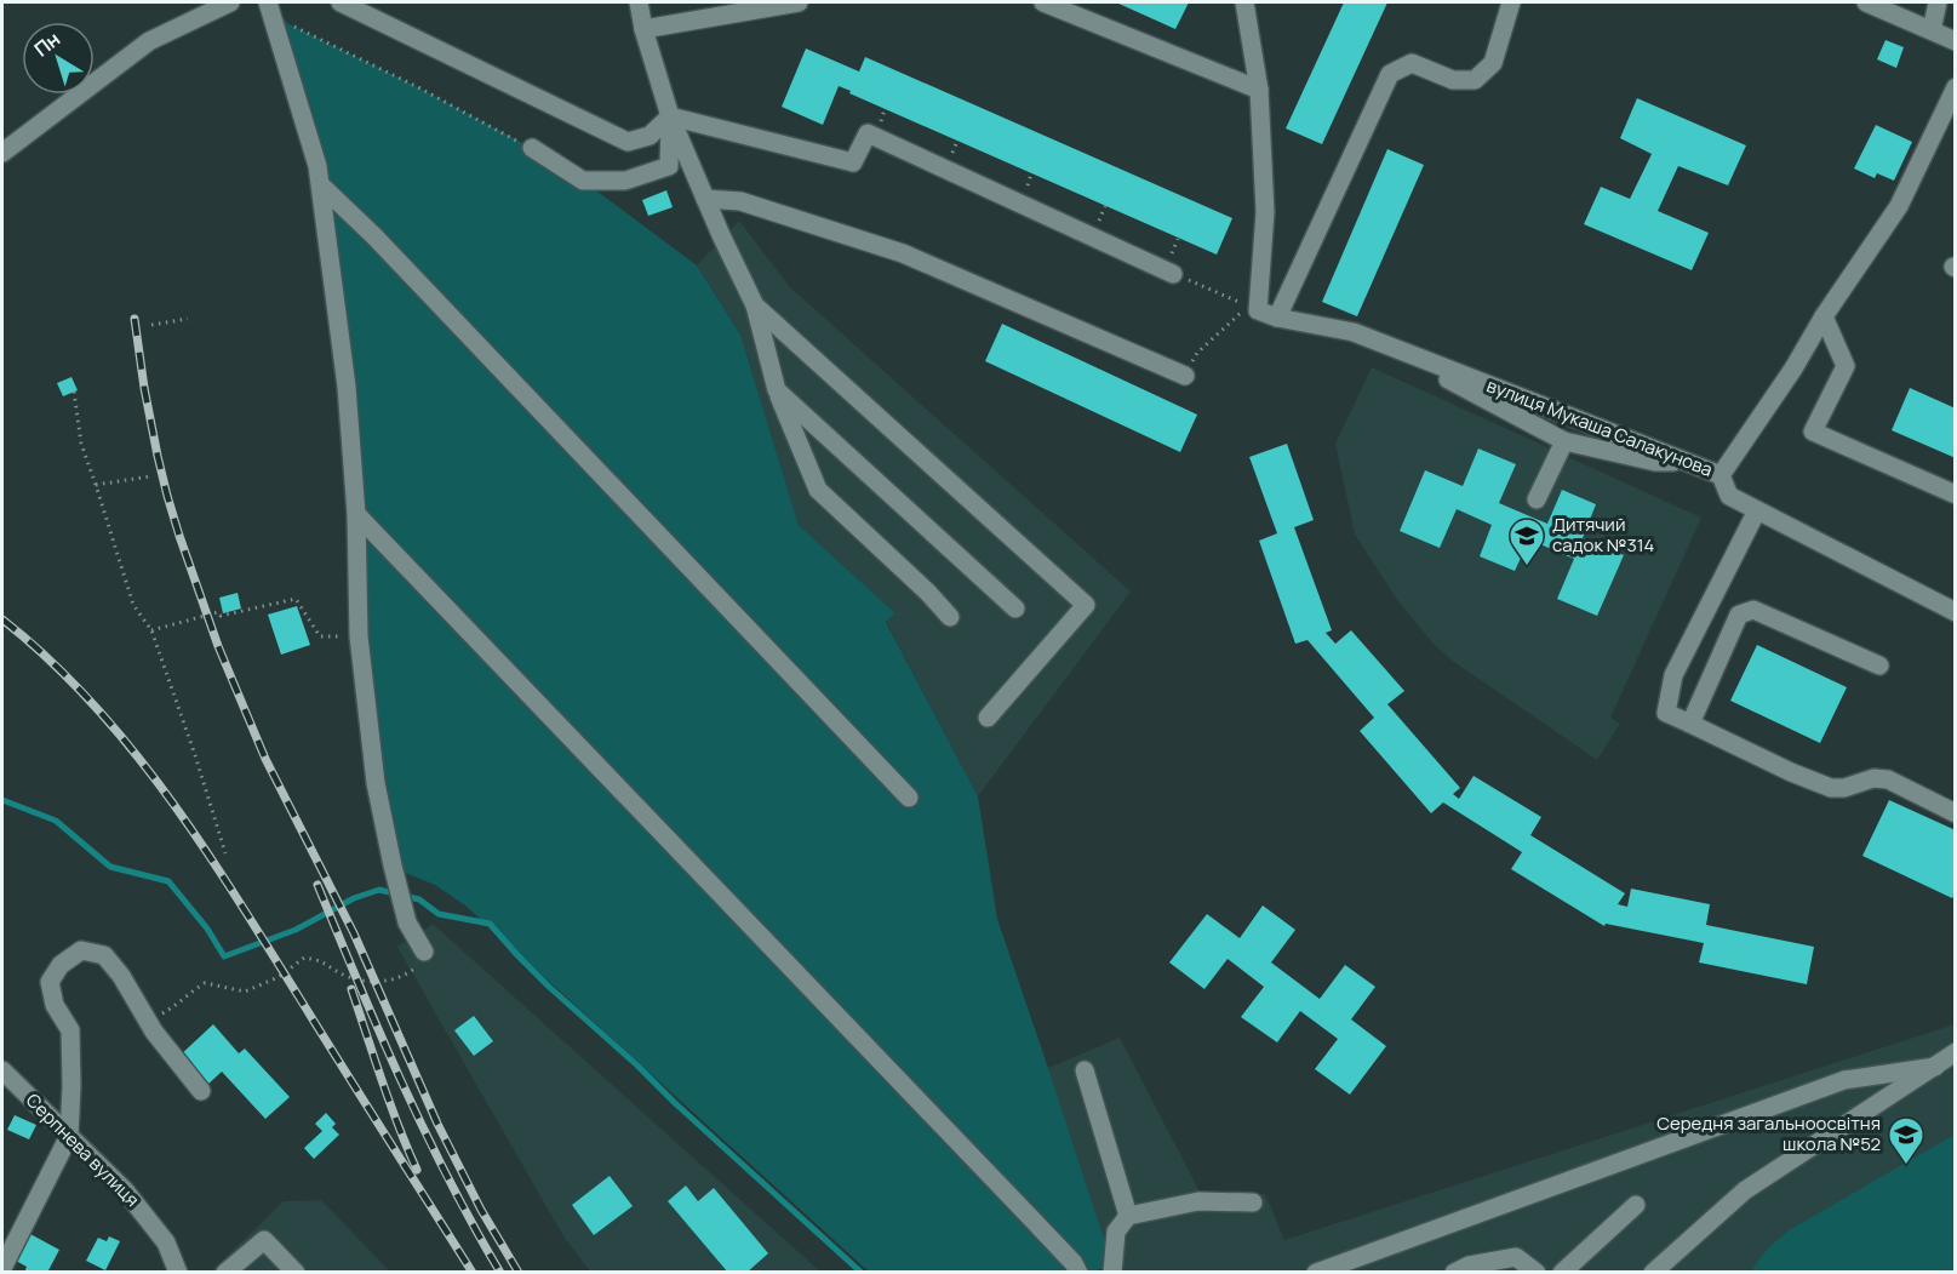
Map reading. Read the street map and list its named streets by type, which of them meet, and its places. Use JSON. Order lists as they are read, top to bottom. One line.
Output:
{"streets":{"street":["вулиця Мукаша Салакунова","Серпнева вулиця"]},"places":{"school or university":["Дитячий садок №314","Середня загальноосвітня школа №52"]},"north":"top left"}
